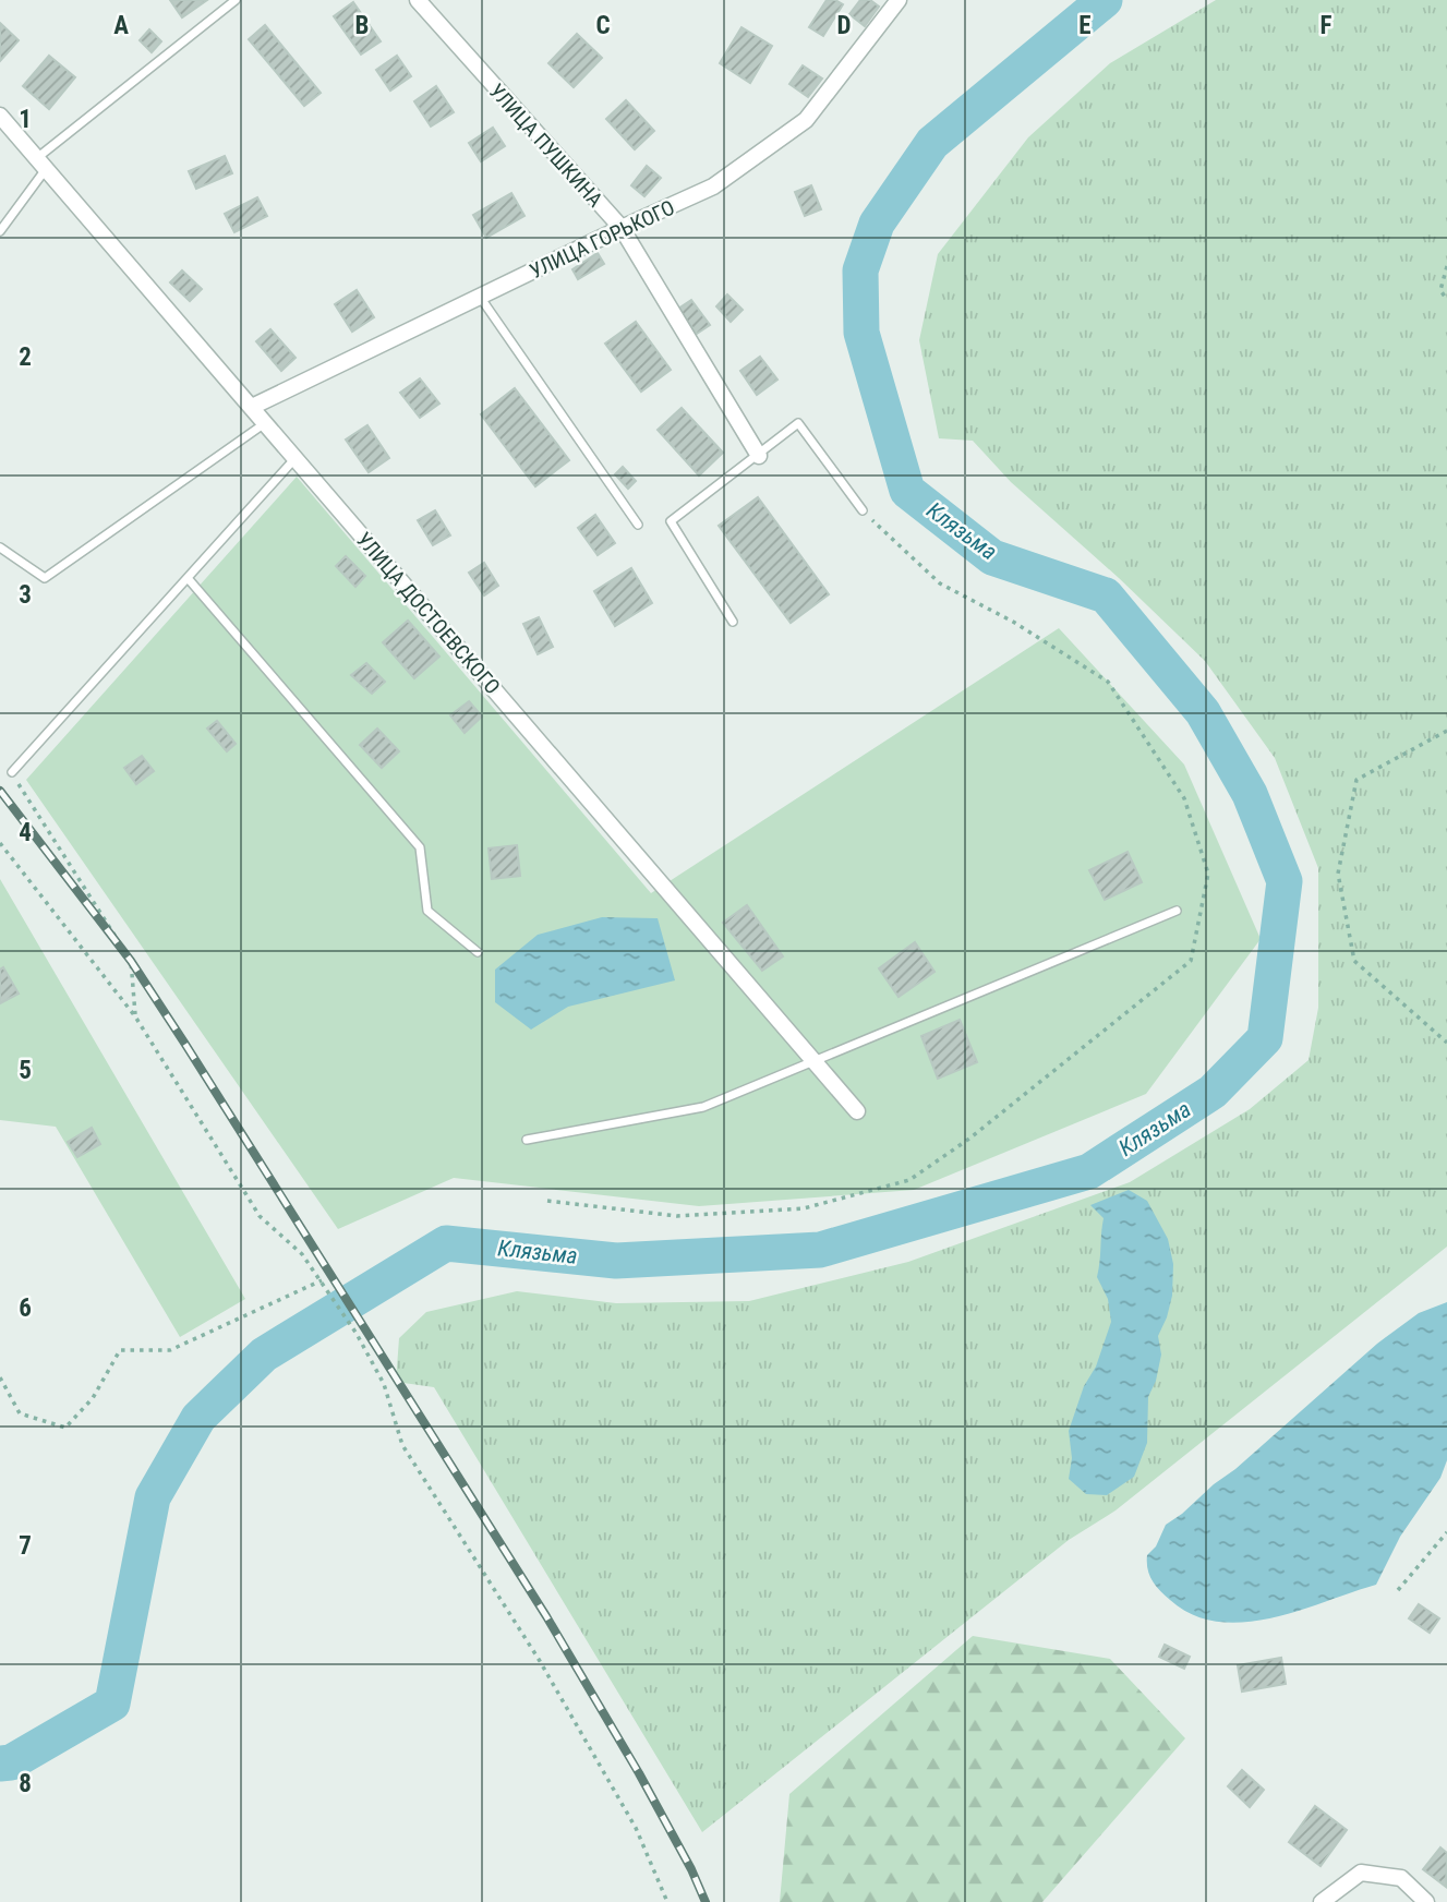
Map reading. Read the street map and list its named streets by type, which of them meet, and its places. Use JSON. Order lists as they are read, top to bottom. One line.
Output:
{"streets":{"street":["УЛИЦА ПУШКИНА","УЛИЦА ГОРЬКОГО","УЛИЦА ДОСТОЕВСКОГО"]},"crossings":[["УЛИЦА ПУШКИНА","УЛИЦА ГОРЬКОГО"],["УЛИЦА ГОРЬКОГО","УЛИЦА ДОСТОЕВСКОГО"]],"water":["Клязьма"],"grid":{"columns":["A","B","C","D","E","F"],"rows":["1","2","3","4","5","6","7","8"]}}
